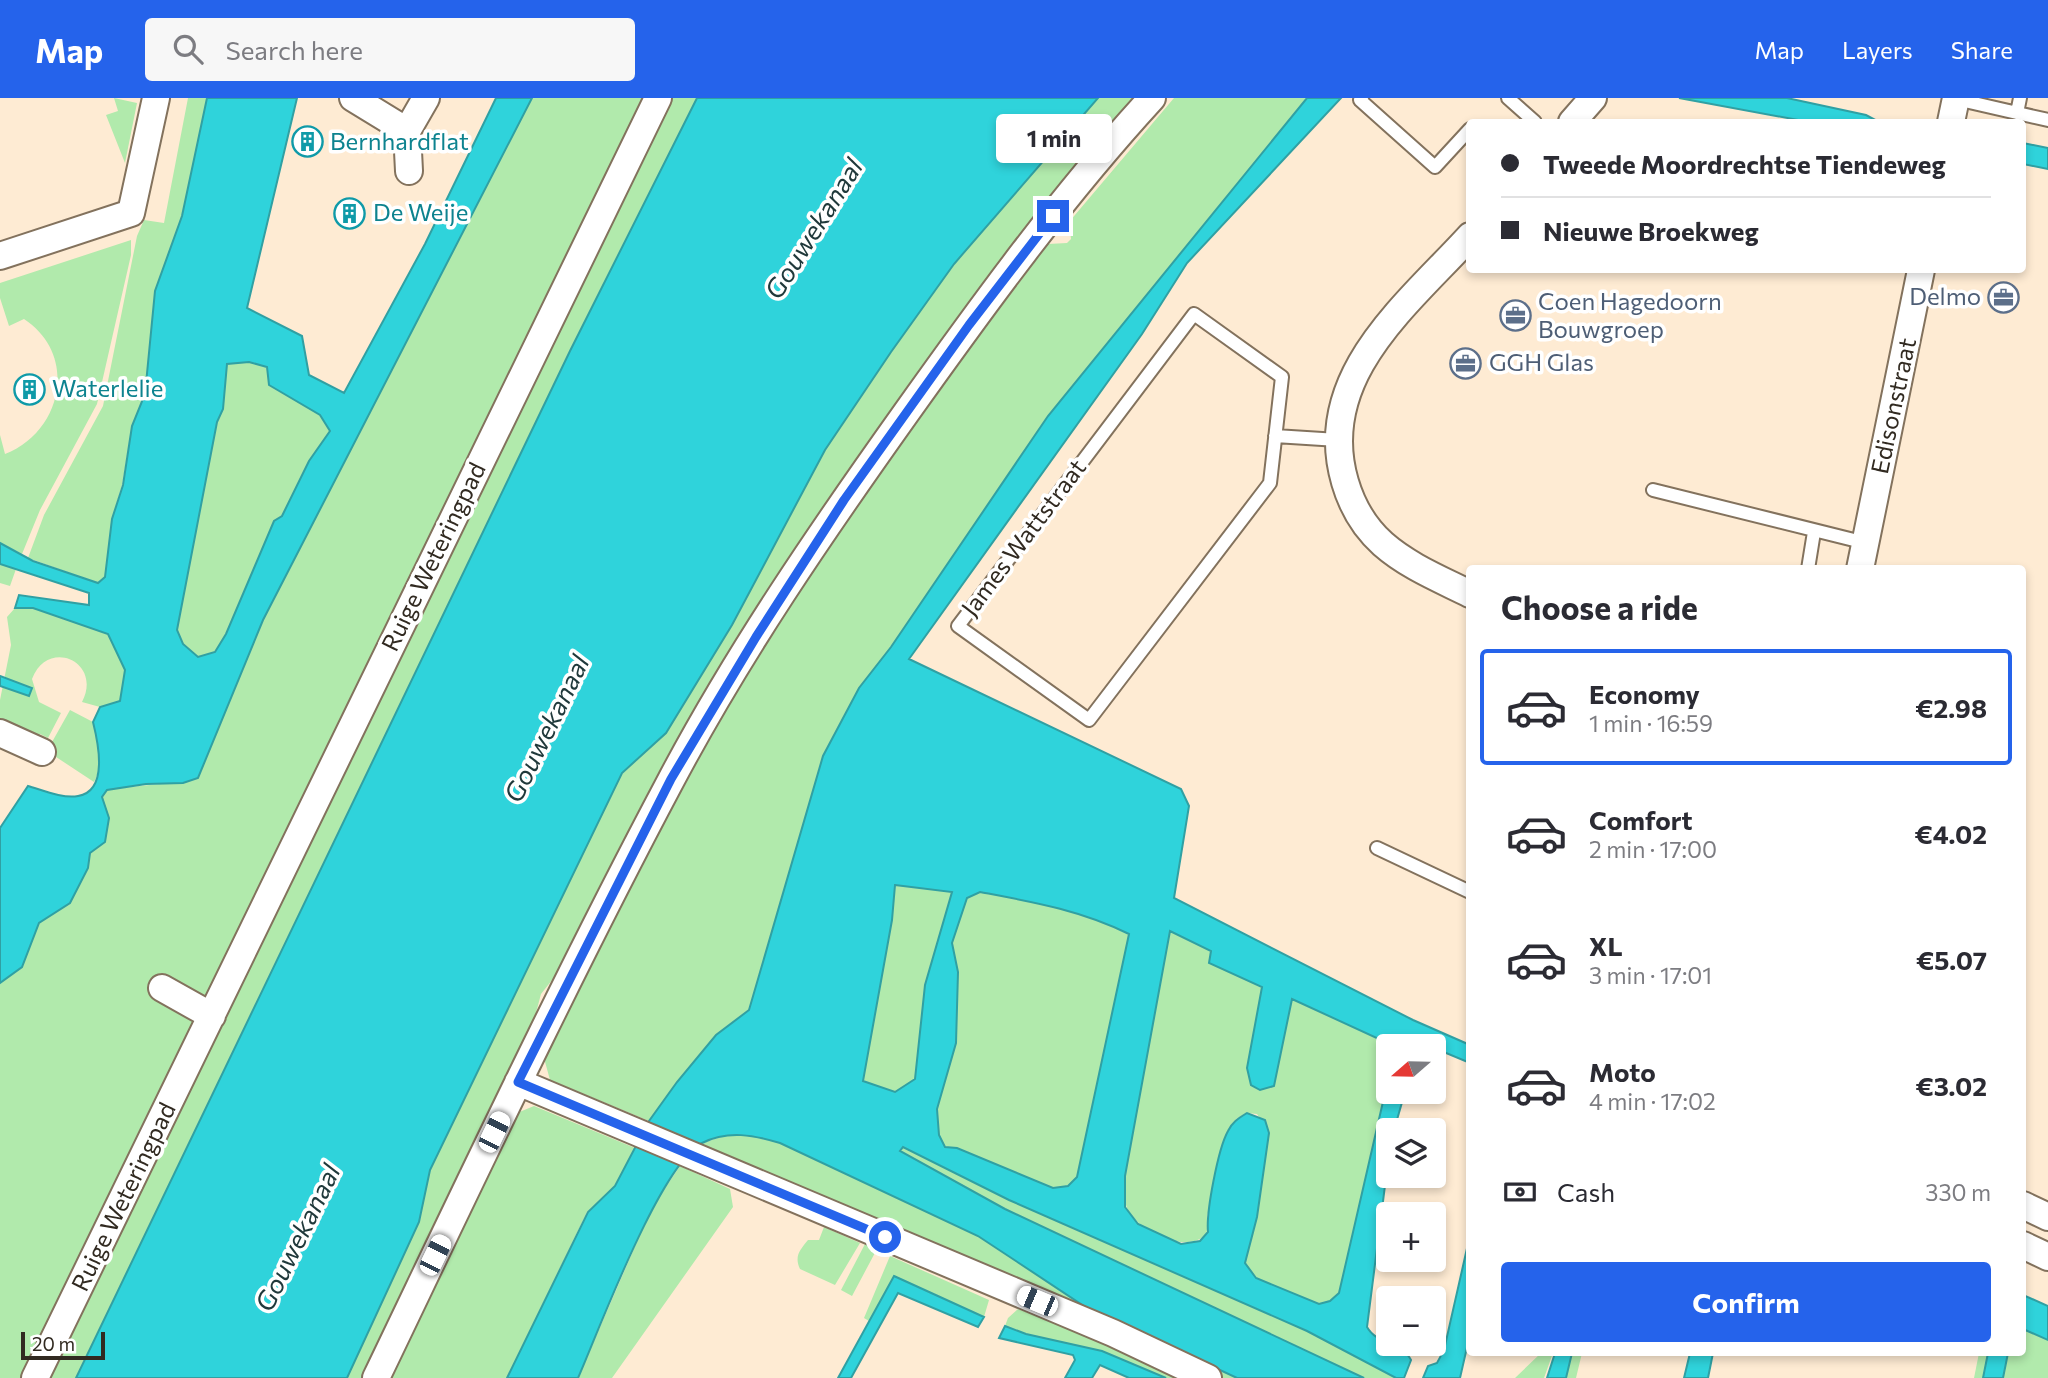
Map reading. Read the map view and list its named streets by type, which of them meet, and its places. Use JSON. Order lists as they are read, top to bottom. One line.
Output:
{"streets":{"street":["Edisonstraat","Ruige Weteringpad"],"lane":["James Wattstraat"]},"water":["Gouwekanaal"],"places":{"building":["Bernhardflat","De Weije","Waterlelie"],"office":["Delmo","Coen Hagedoorn Bouwgroep","GGH Glas"]},"scale_bar":"20 m","north":"left","page":{"header":"Map","search":"Search here","nav":["Map","Layers","Share"],"bubble":"1 min","banner":["Tweede Moordrechtse Tiendeweg","Nieuwe Broekweg"],"heading":"Choose a ride","list":[{"name":"Economy","note":"1 min · 16:59","value":"€2.98"},{"name":"Comfort","note":"2 min · 17:00","value":"€4.02"},{"name":"XL","note":"3 min · 17:01","value":"€5.07"},{"name":"Moto","note":"4 min · 17:02","value":"€3.02"}],"map_buttons":["+","−"],"pay":["Cash","330 m"],"buttons":"Confirm","scale":"20 m"}}
